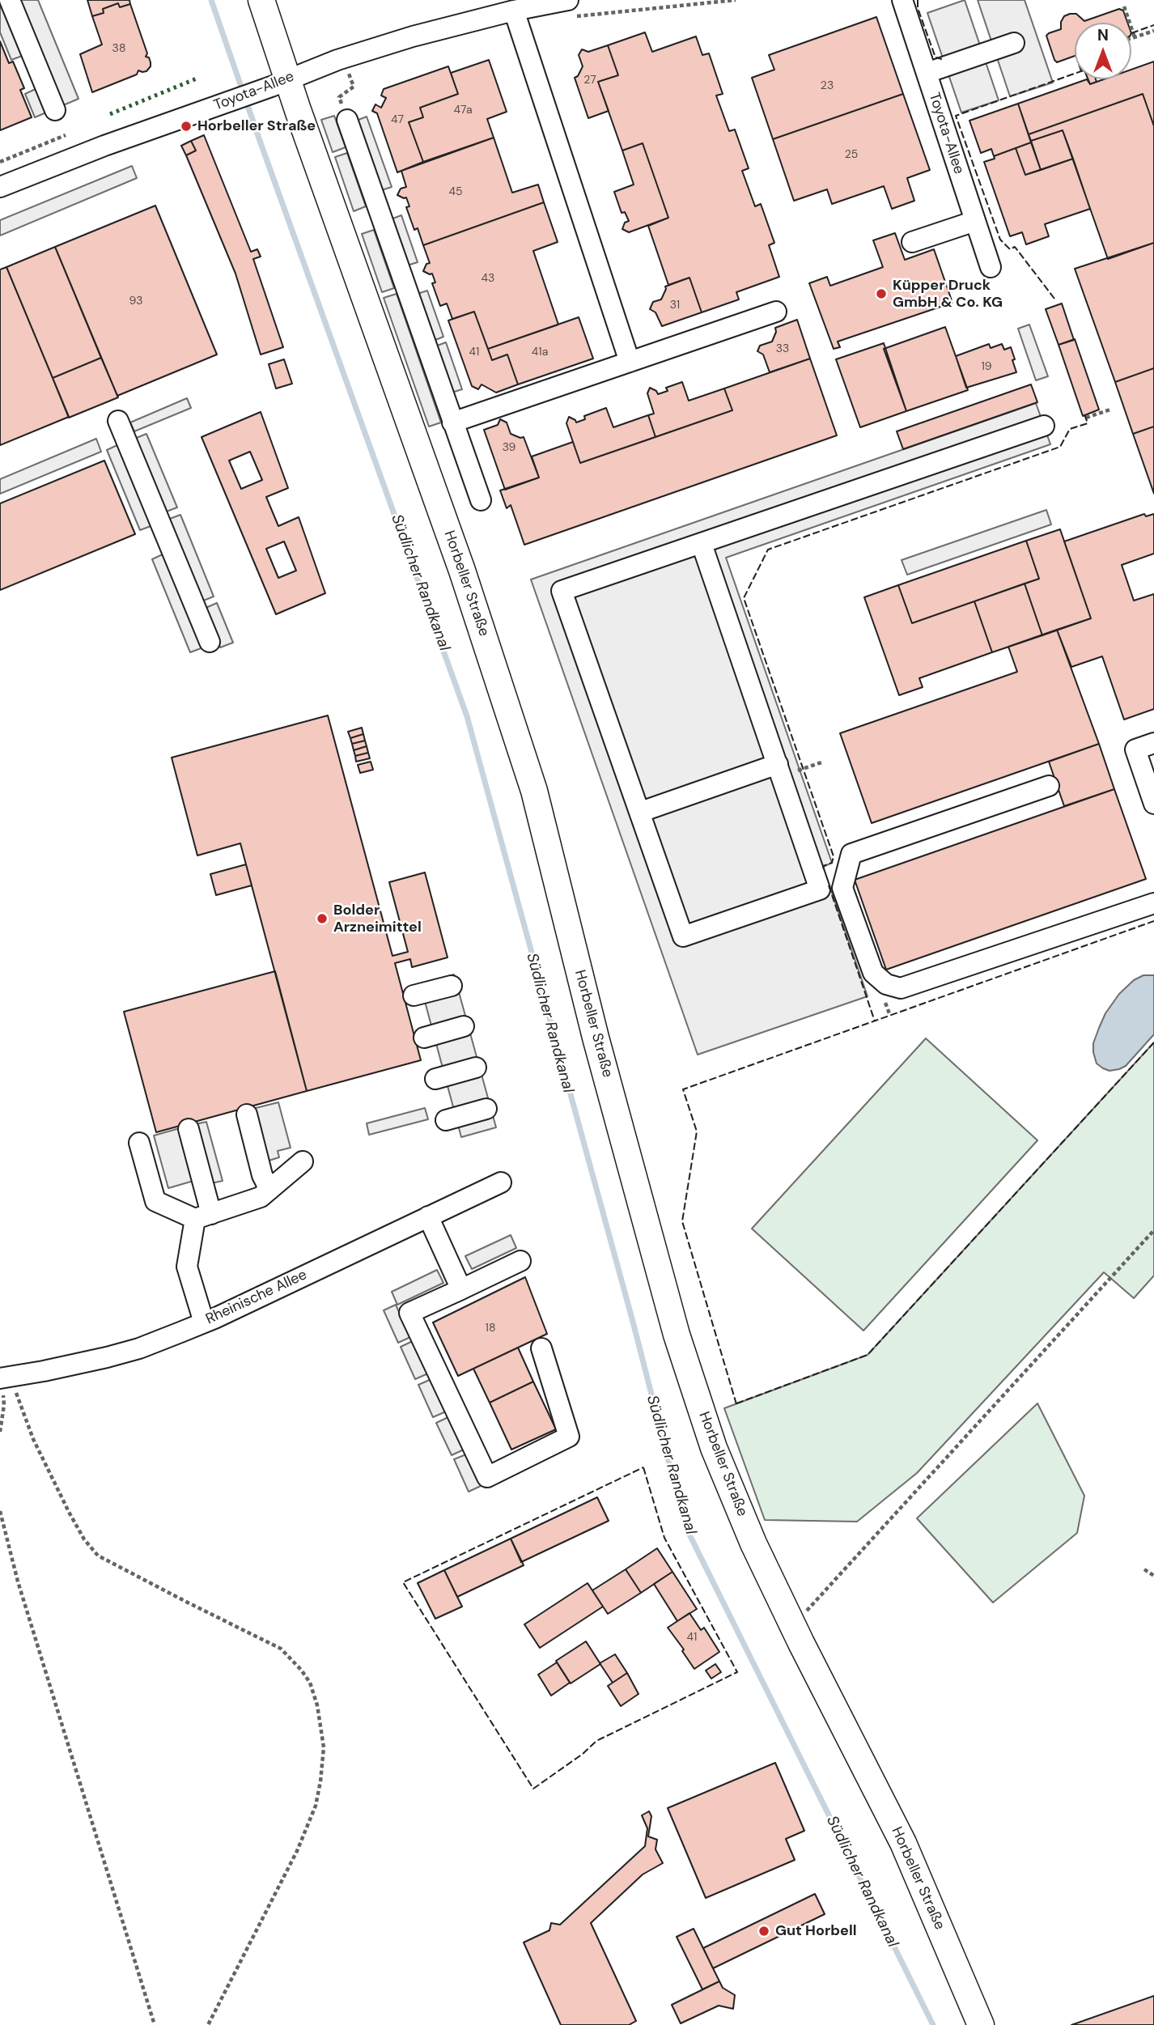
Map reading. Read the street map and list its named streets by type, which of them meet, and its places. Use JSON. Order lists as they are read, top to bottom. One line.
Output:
{"streets":{"main road":["Horbeller Straße"],"street":["Toyota-Allee","Rheinische Allee"]},"crossings":[["Toyota-Allee","Horbeller Straße"]],"water":["Südlicher Randkanal"],"places":["Horbeller Straße","Küpper Druck GmbH & Co. KG","Bolder Arzneimittel","Gut Horbell"],"house_numbers":["38","27","23","47a","47","25","45","43","93","31","33","41","41a","19","39","18","41"],"north":"top"}
